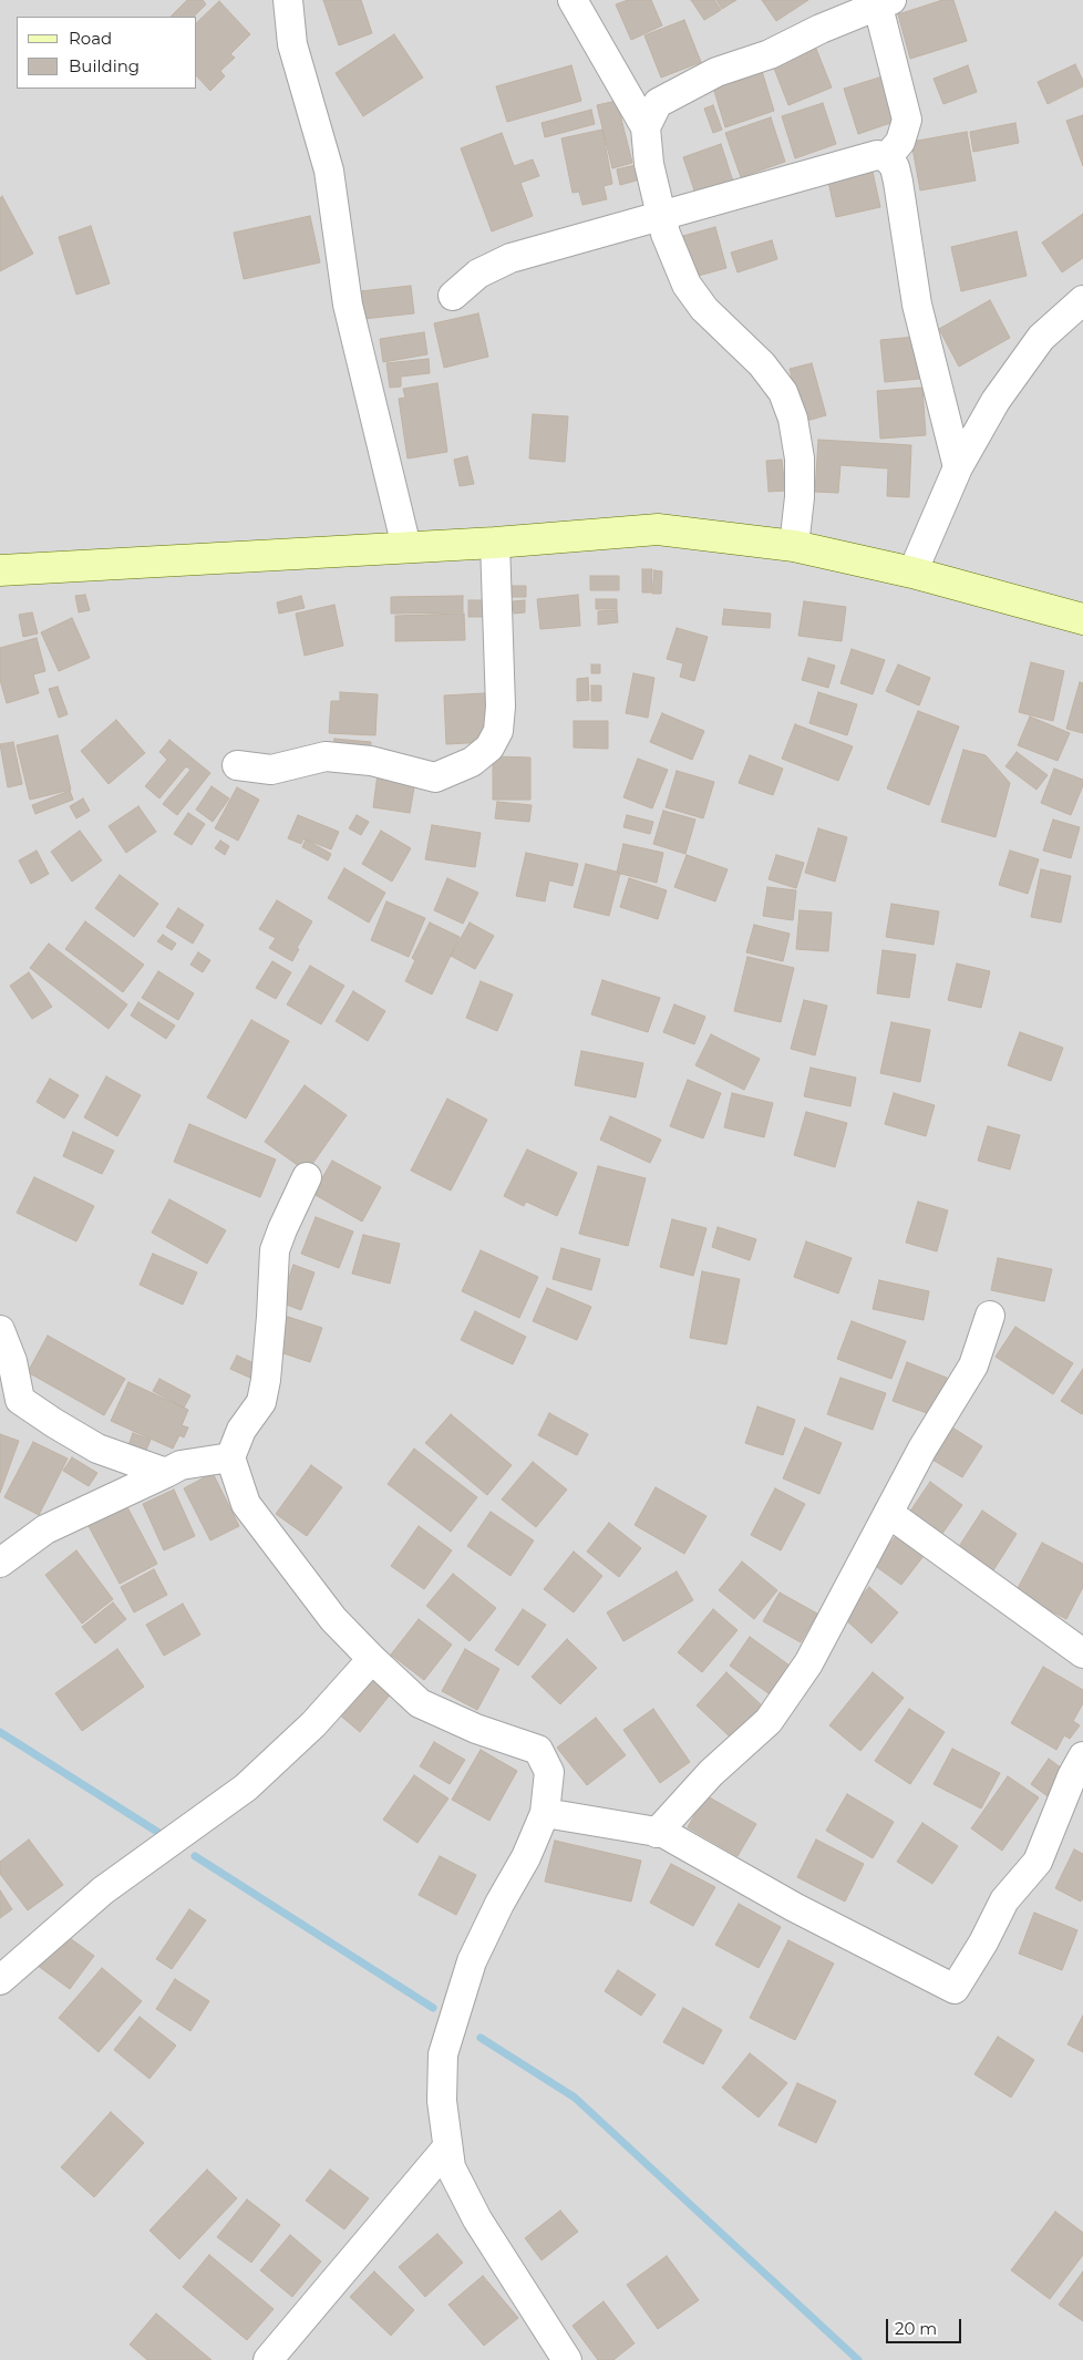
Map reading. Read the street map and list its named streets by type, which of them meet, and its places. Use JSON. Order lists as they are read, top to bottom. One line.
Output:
{"legend":["Road","Building"],"scale_bar":"20 m"}
